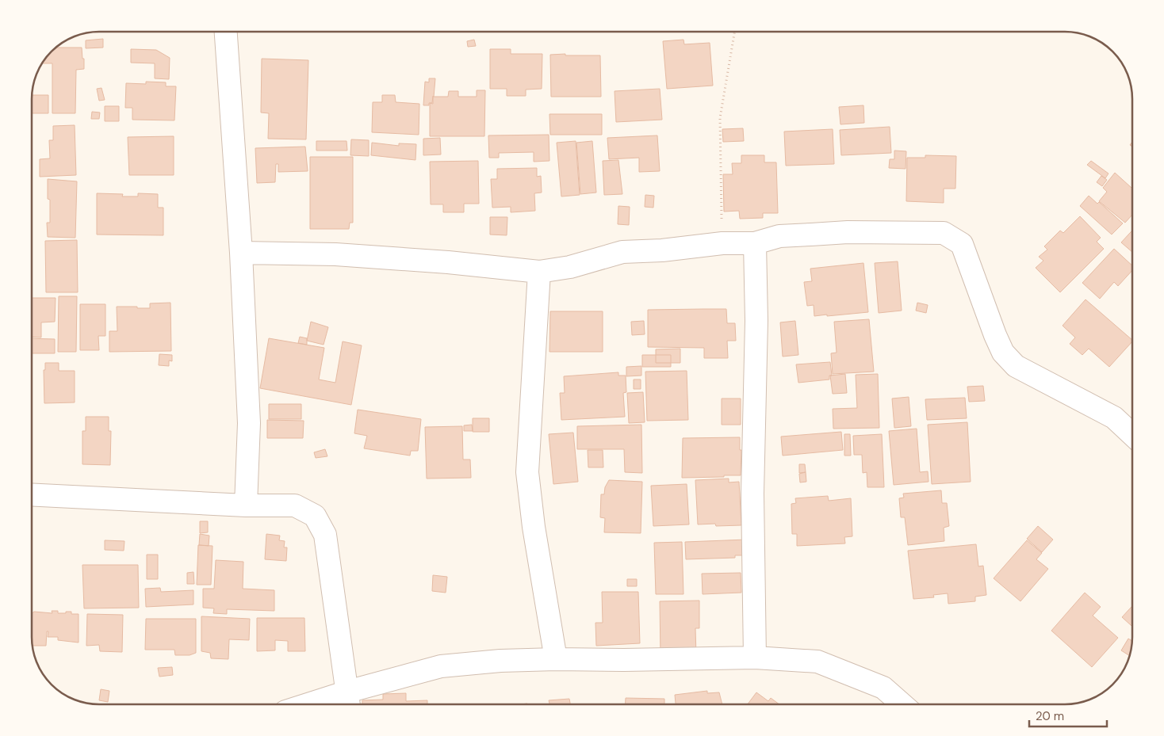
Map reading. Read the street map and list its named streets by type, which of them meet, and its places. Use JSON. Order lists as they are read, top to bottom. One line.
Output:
{"scale_bar":"20 m"}
